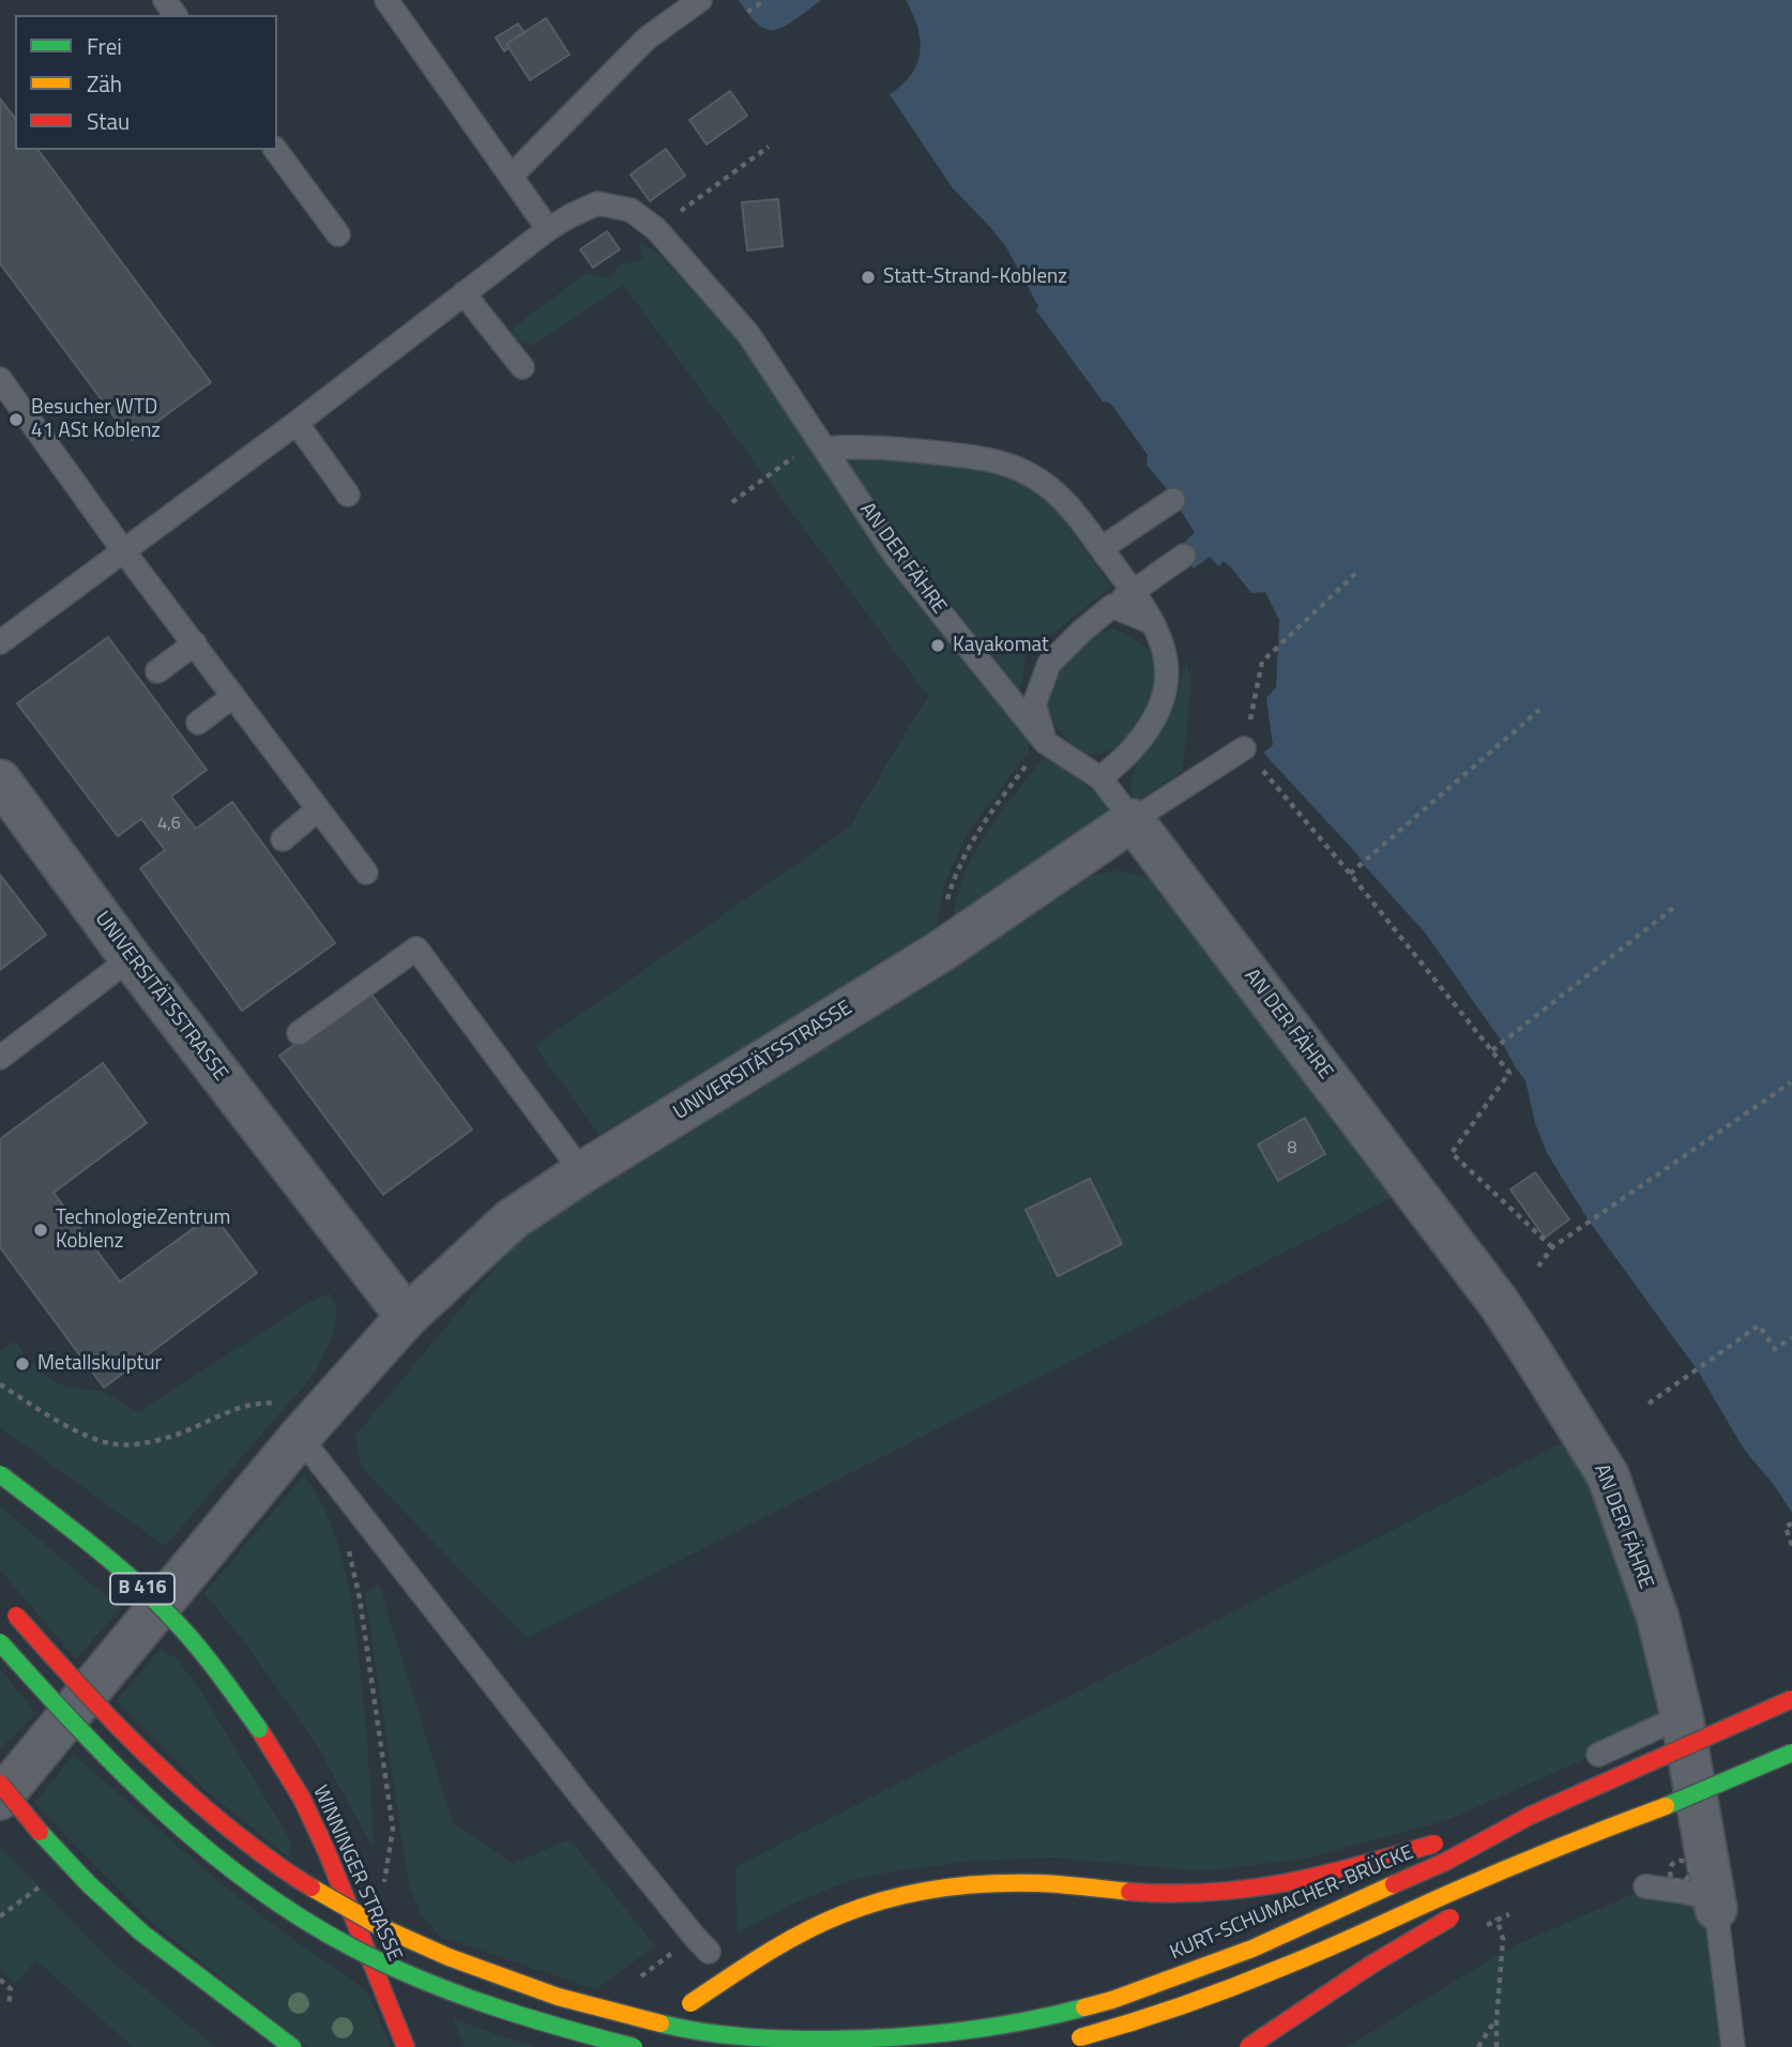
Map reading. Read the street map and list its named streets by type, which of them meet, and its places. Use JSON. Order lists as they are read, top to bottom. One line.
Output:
{"streets":{"main road":["B 416","WINNINGER STRASSE","KURT-SCHUMACHER-BRÜCKE"],"street":["AN DER FÄHRE","UNIVERSITÄTSSTRASSE"]},"crossings":[["AN DER FÄHRE","UNIVERSITÄTSSTRASSE"]],"places":["Statt-Strand-Koblenz","Besucher WTD 41 ASt Koblenz","Kayakomat","TechnologieZentrum Koblenz","Metallskulptur"],"house_numbers":["4,6","8"],"legend":["Frei","Zäh","Stau"]}
